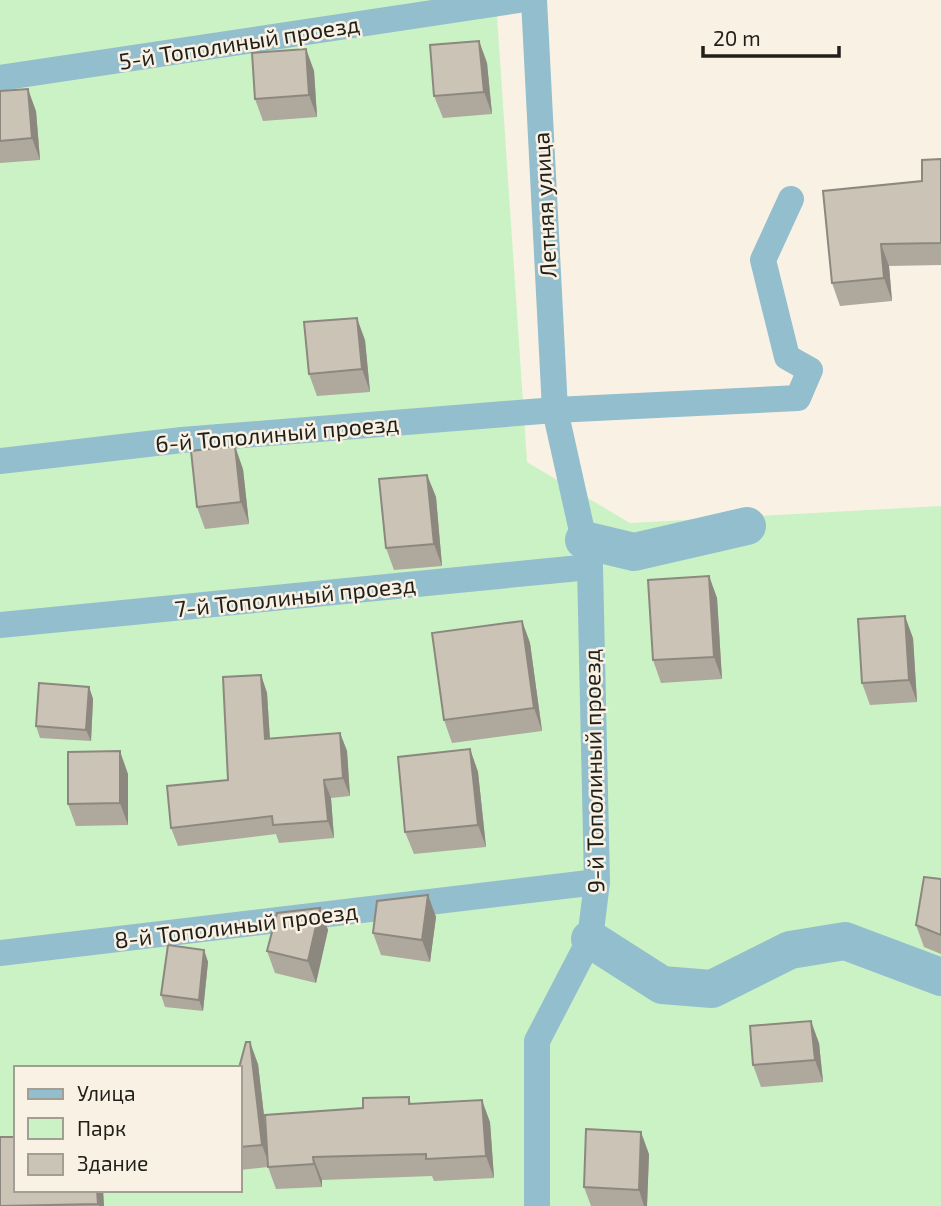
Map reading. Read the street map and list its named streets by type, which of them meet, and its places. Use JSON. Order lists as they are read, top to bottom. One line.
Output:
{"streets":{"lane":["5-й Тополиный проезд","Летняя улица","6-й Тополиный проезд","7-й Тополиный проезд","9-й Тополиный проезд","8-й Тополиный проезд"]},"crossings":[["Летняя улица","6-й Тополиный проезд"],["Летняя улица","9-й Тополиный проезд"],["6-й Тополиный проезд","9-й Тополиный проезд"],["7-й Тополиный проезд","9-й Тополиный проезд"],["9-й Тополиный проезд","8-й Тополиный проезд"]],"legend":["Улица","Парк","Здание"],"scale_bar":"20 m"}
